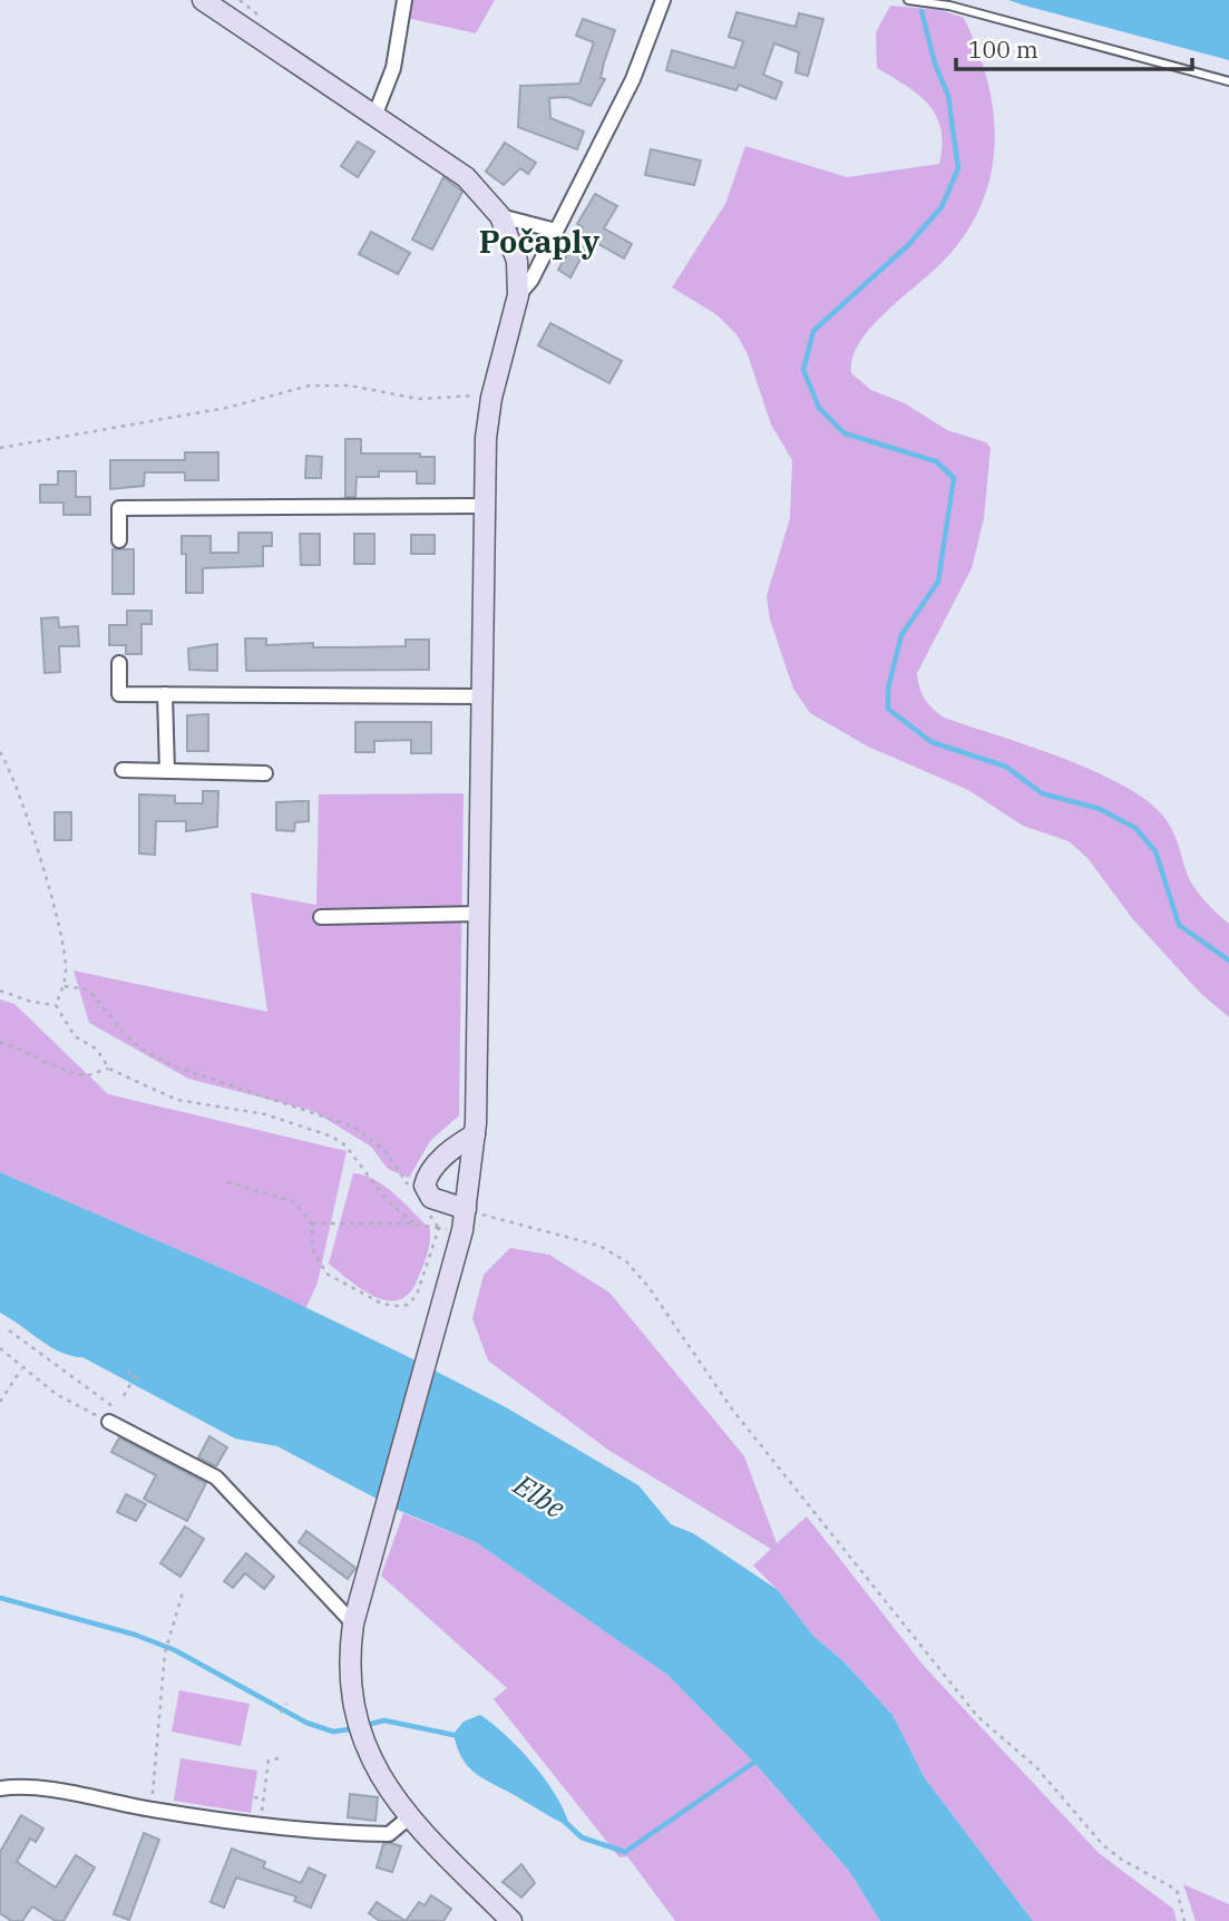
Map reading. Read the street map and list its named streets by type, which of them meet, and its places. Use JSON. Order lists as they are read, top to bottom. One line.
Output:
{"districts":["Počaply"],"water":["Elbe"],"scale_bar":"100 m"}
